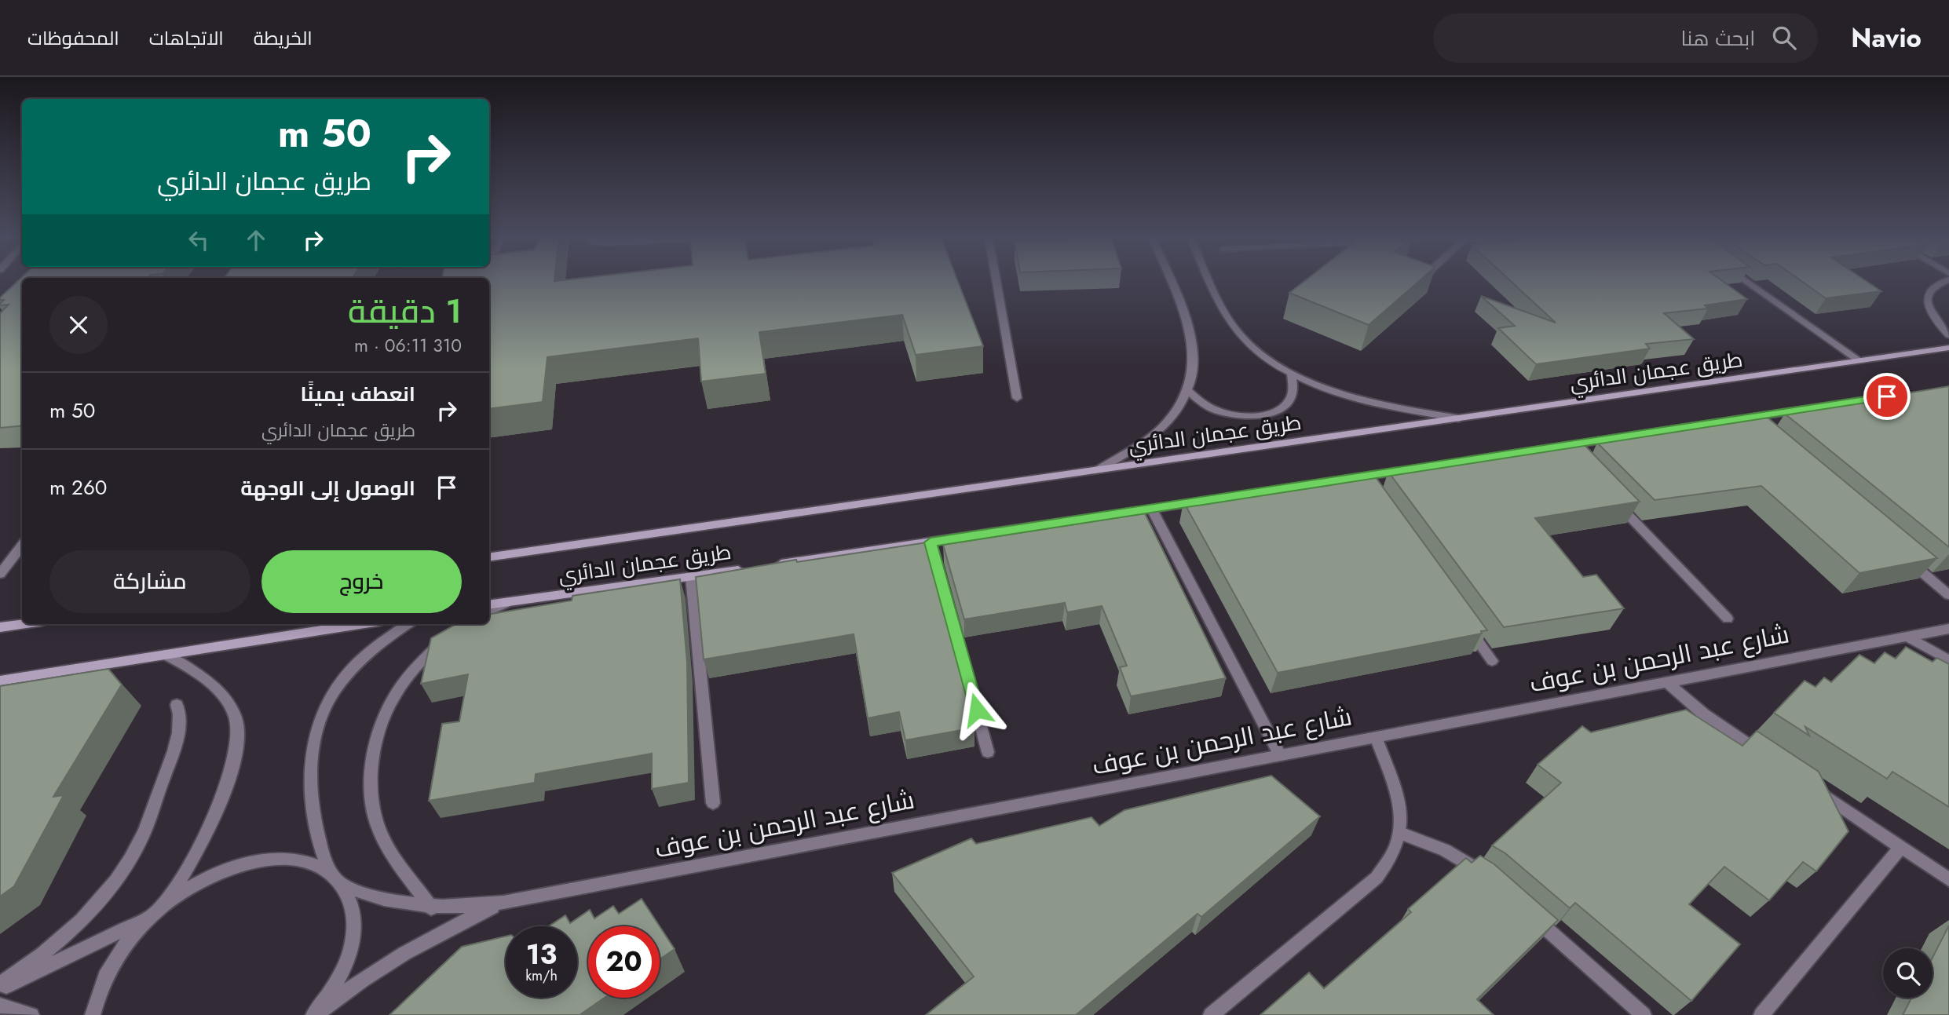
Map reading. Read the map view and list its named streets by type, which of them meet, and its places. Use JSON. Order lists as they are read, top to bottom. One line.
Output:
{"streets":{"main road":["طريق عجمان الدائري"],"street":["شارع عبد الرحمن بن عوف"]},"page":{"header":"Navio","search":"ابحث هنا","nav":["الخريطة","الاتجاهات","المحفوظات"],"turn":["50 m","طريق عجمان الدائري"],"heading":["1 دقيقة","310 m · 06:11"],"list":[{"name":"انعطف يمينًا","note":"طريق عجمان الدائري","value":"50 m"},{"name":"الوصول إلى الوجهة","value":"260 m"}],"buttons":["خروج","مشاركة"],"speed":"13 km/h","limit":"20"}}
